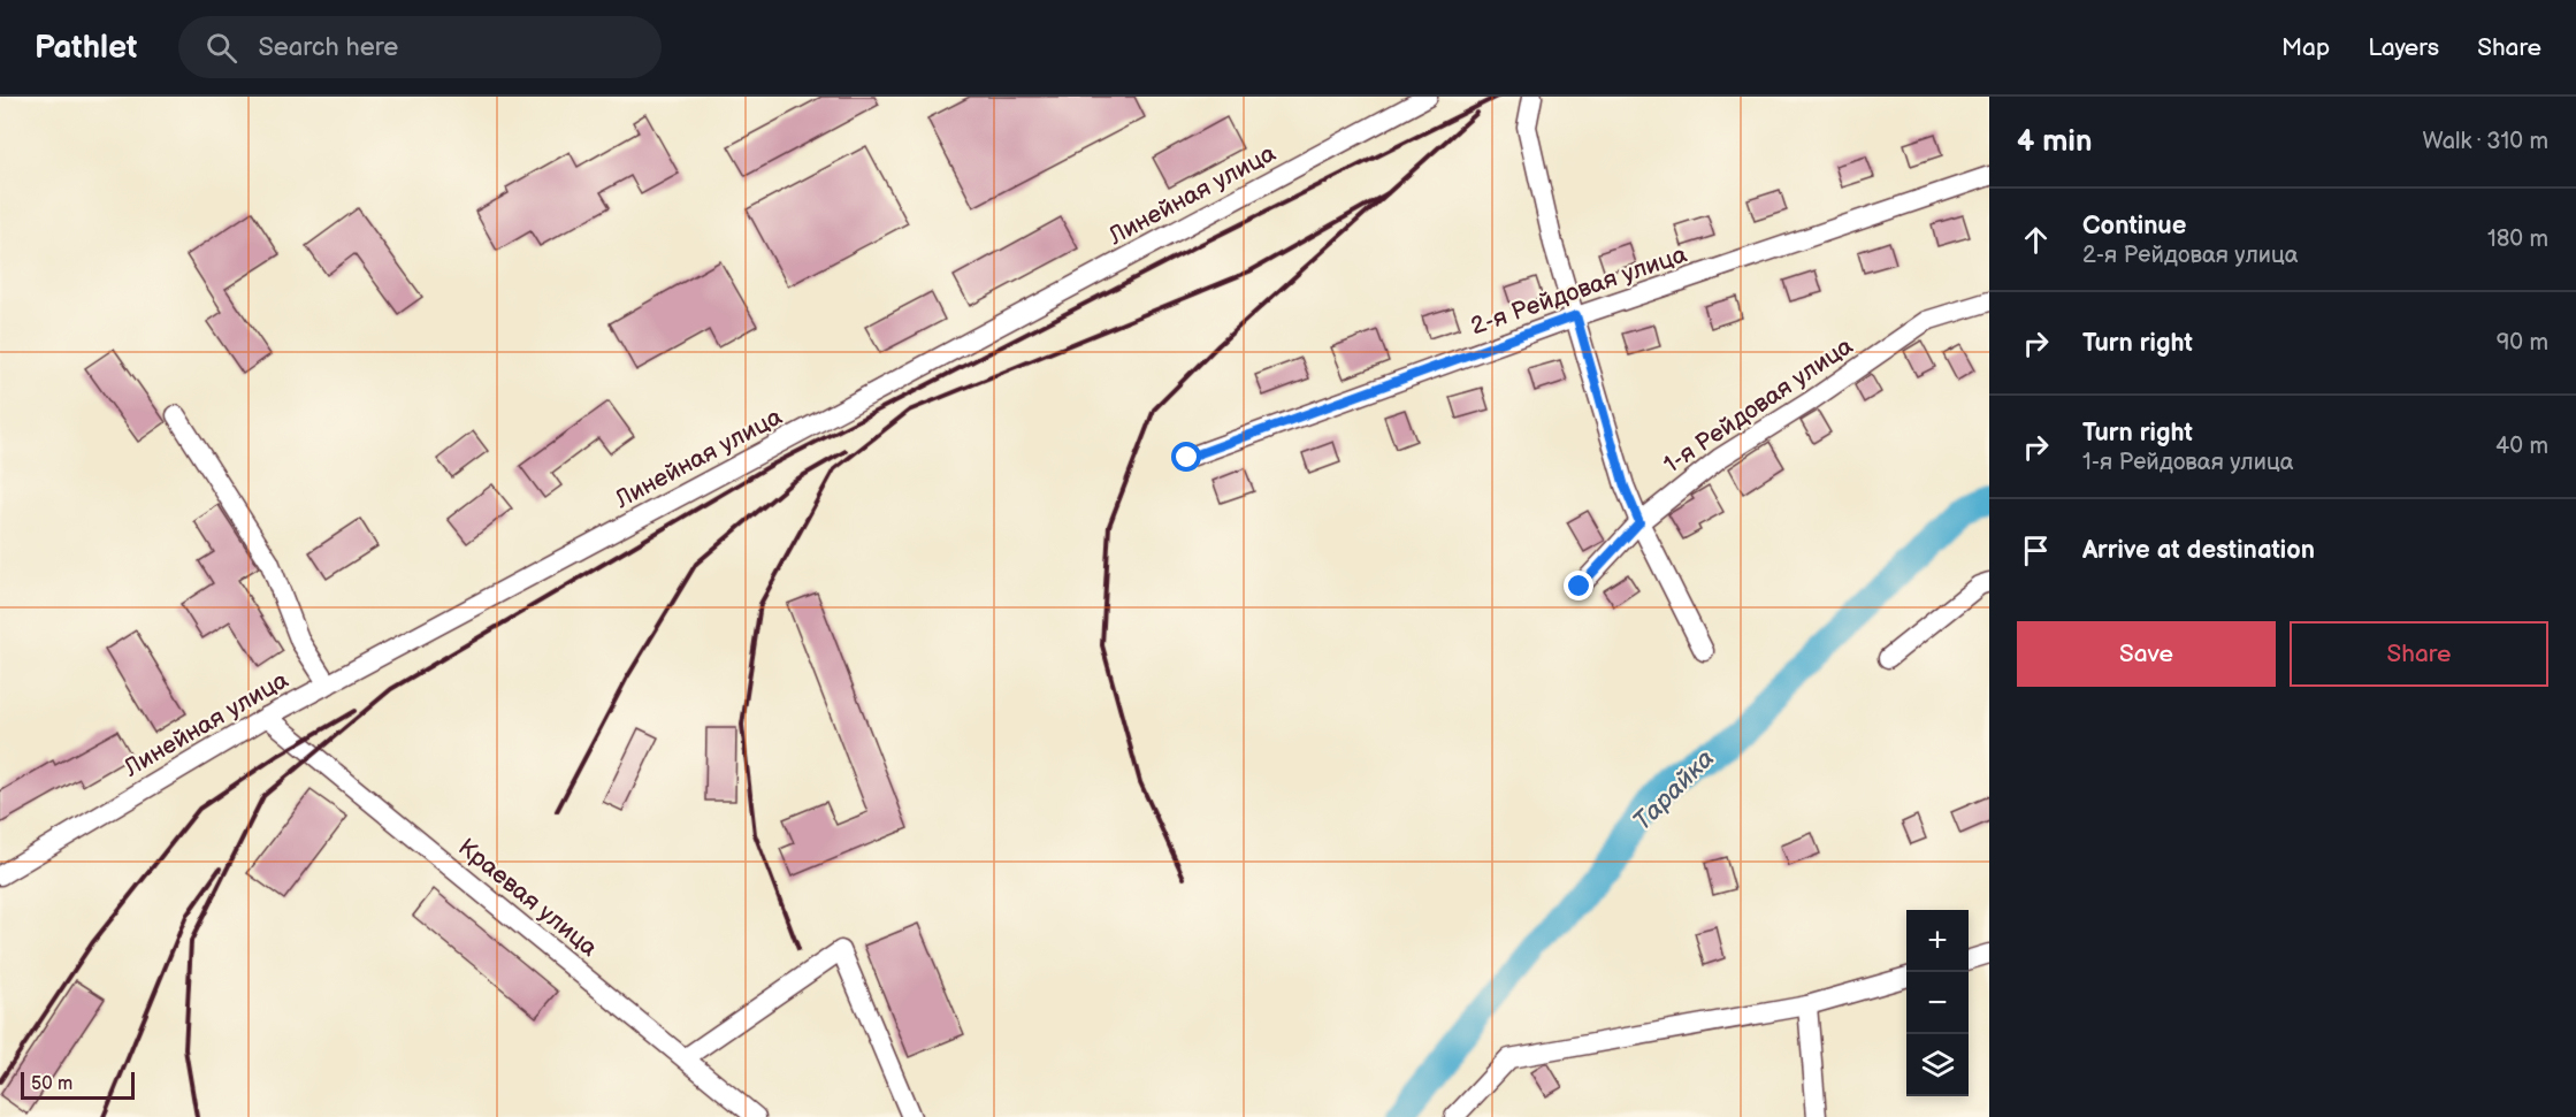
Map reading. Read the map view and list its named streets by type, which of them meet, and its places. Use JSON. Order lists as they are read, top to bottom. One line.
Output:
{"streets":{"street":["Линейная улица","2-я Рейдовая улица","1-я Рейдовая улица","Краевая улица"]},"crossings":[["Линейная улица","Краевая улица"]],"water":["Тарайка"],"scale_bar":"50 m","page":{"header":"Pathlet","search":"Search here","nav":["Map","Layers","Share"],"heading":["4 min","Walk · 310 m"],"list":[["Continue","2-я Рейдовая улица","180 m"],["Turn right","90 m"],["Turn right","1-я Рейдовая улица","40 m"],"Arrive at destination"],"buttons":["Save","Share"],"map_buttons":["+","−"],"scale":"50 m"}}
